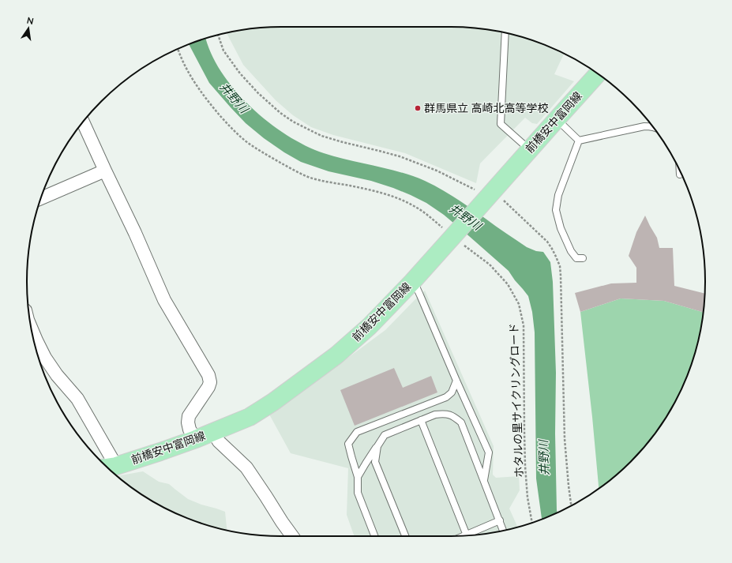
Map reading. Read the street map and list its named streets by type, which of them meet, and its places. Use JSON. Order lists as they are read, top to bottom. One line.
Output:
{"streets":{"main road":["前橋安中富岡線"],"path":["ホタルの里サイクリングロード"]},"crossings":[["前橋安中富岡線","ホタルの里サイクリングロード"]],"water":["井野川"],"places":["群馬県立 高崎北高等学校"],"north":"top"}
